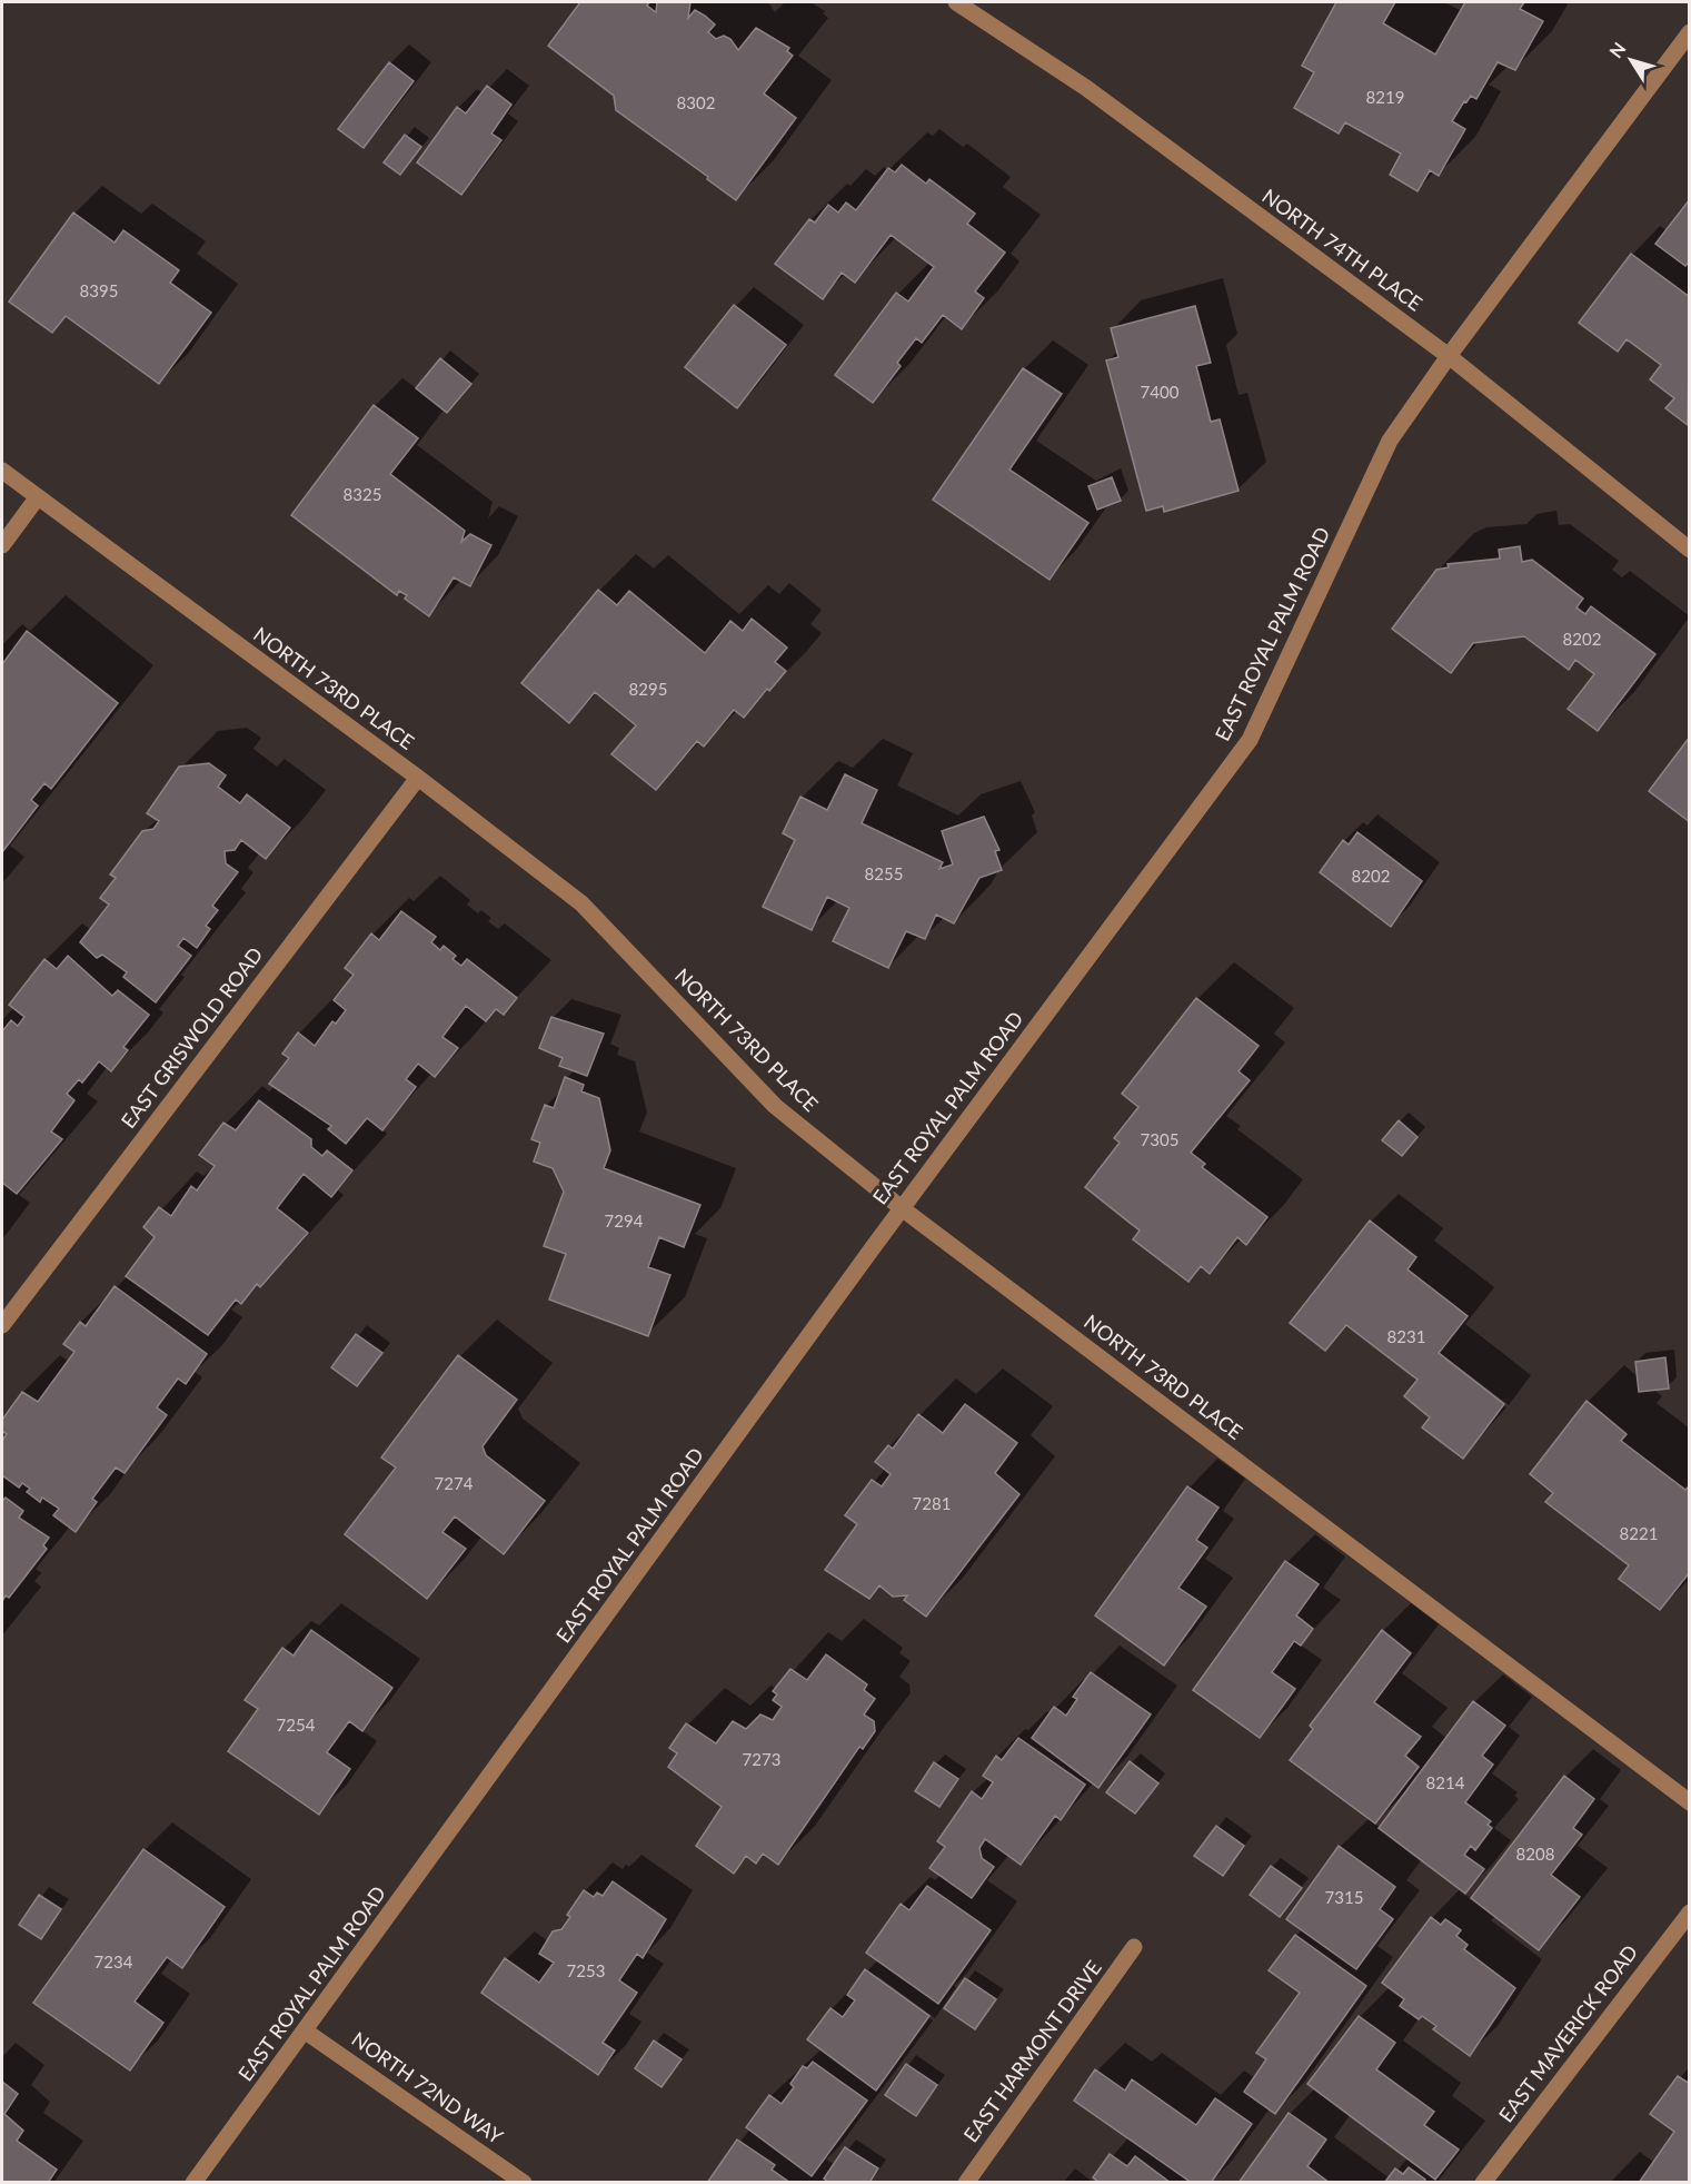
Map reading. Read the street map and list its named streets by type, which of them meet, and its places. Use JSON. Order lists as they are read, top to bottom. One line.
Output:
{"streets":{"street":["NORTH 74TH PLACE","EAST ROYAL PALM ROAD","NORTH 73RD PLACE","EAST GRISWOLD ROAD","EAST MAVERICK ROAD","EAST HARMONT DRIVE","NORTH 72ND WAY"]},"crossings":[["NORTH 74TH PLACE","EAST ROYAL PALM ROAD"],["EAST ROYAL PALM ROAD","NORTH 73RD PLACE"],["EAST ROYAL PALM ROAD","NORTH 72ND WAY"],["NORTH 73RD PLACE","EAST GRISWOLD ROAD"]],"house_numbers":["8219","8302","8395","7400","8325","8202","8295","8255","8202","7305","7294","8231","7274","7281","8221","7254","7273","8214","8208","7315","7234","7253"],"north":"top left"}
